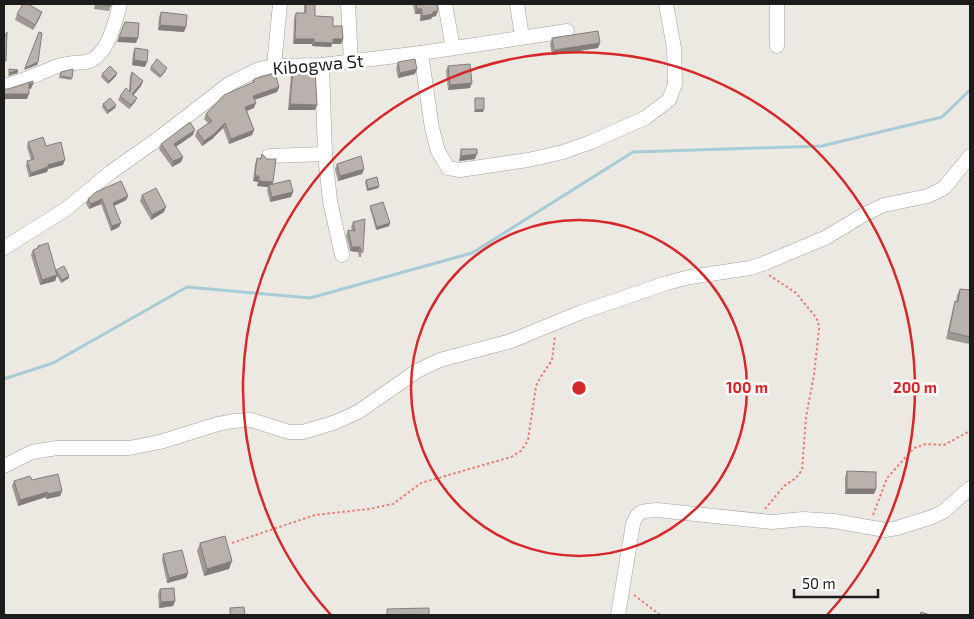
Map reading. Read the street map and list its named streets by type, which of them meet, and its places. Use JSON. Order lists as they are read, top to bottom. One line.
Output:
{"streets":{"street":["Kibogwa St"]},"scale_bar":"50 m","rings":["100 m","200 m"]}
